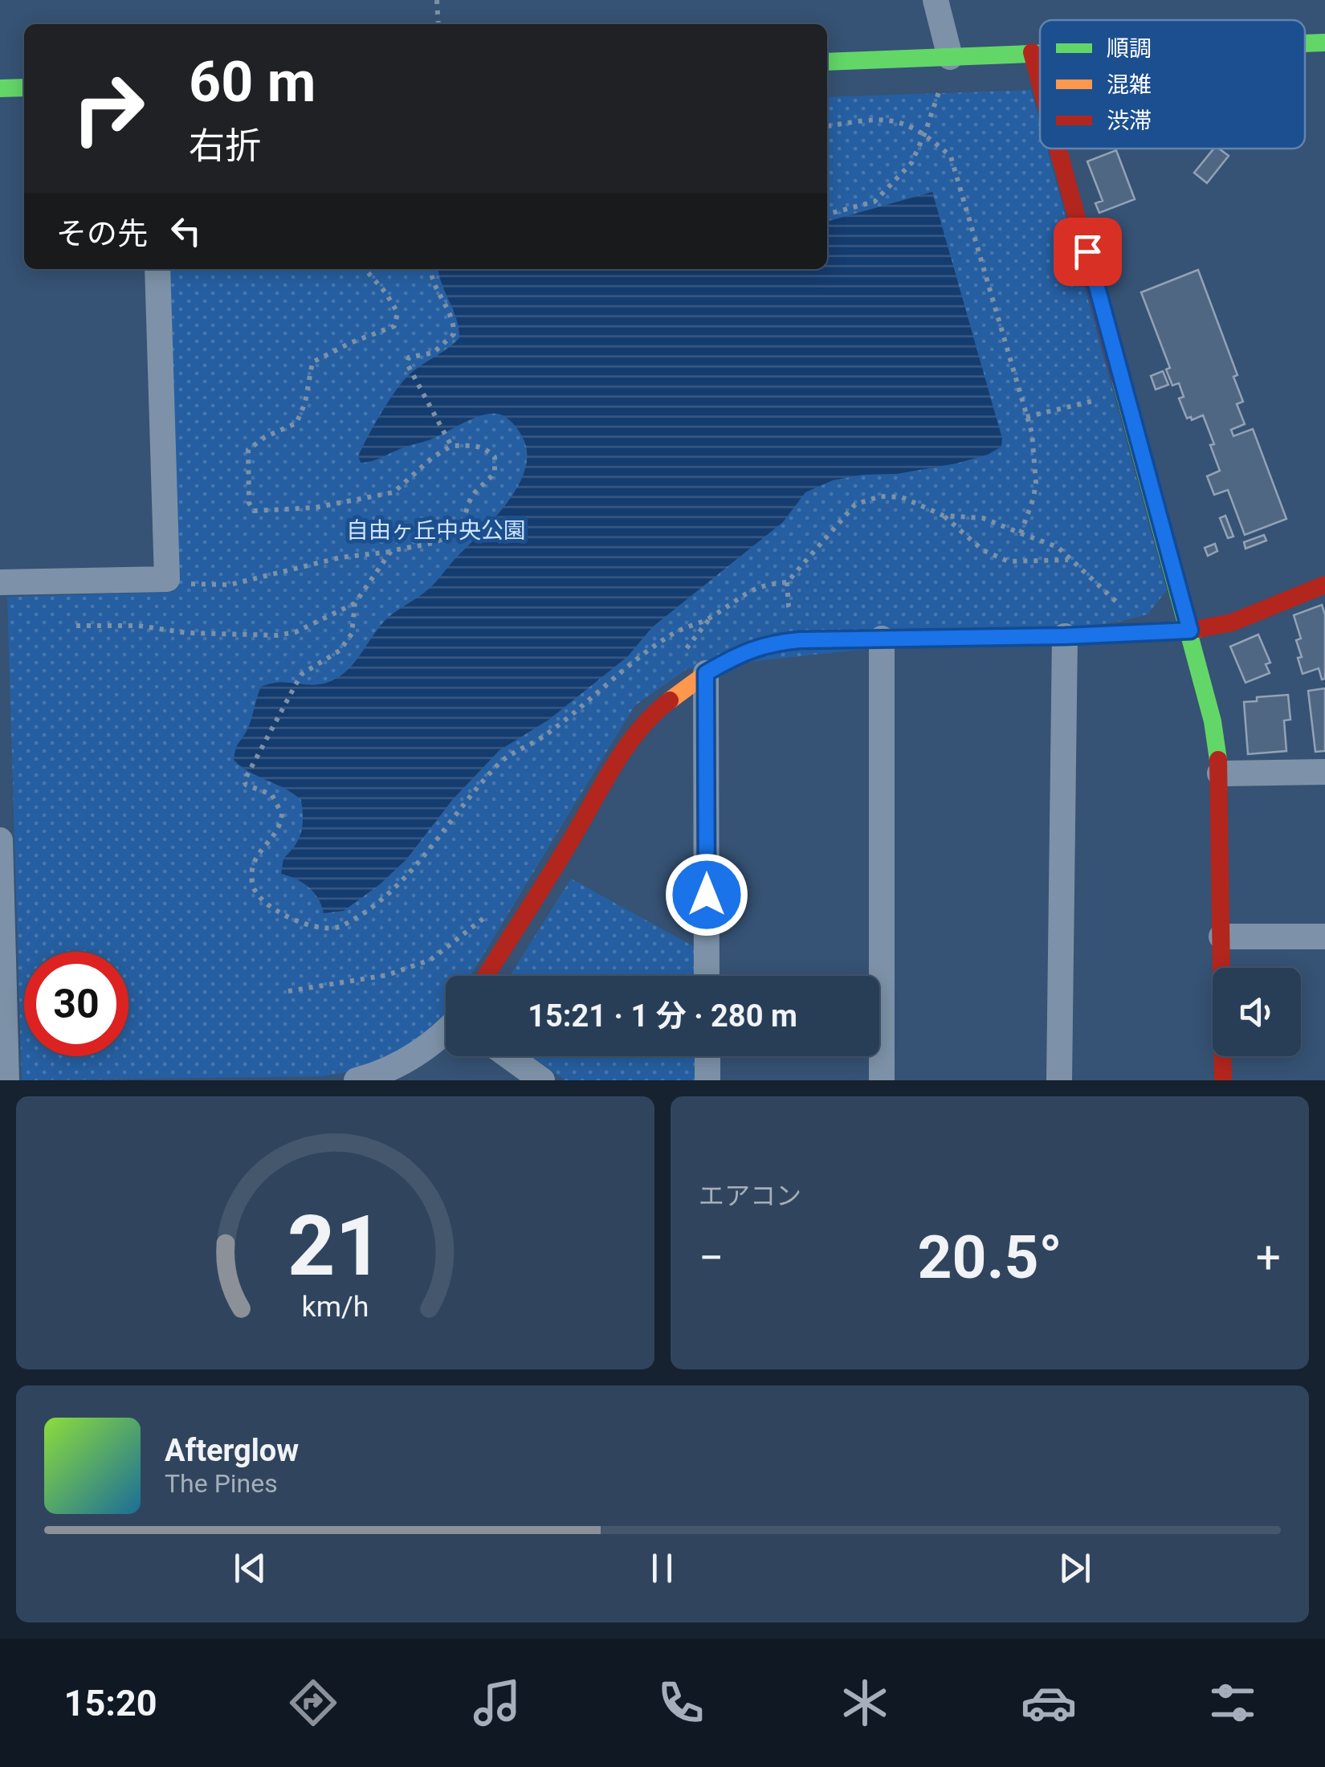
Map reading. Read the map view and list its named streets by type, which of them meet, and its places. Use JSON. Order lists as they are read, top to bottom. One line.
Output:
{"parks":["自由ヶ丘中央公園"],"legend":["順調","混雑","渋滞"],"page":{"turn":["60 m","右折"],"then":"その先","limit":"30","trip":"15:21 · 1 分 · 280 m","tile":"エアコン","heat":["−","20.5°","+"],"song":["Afterglow","The Pines"],"tabs":"15:20","gauge":["21","km/h"]}}
